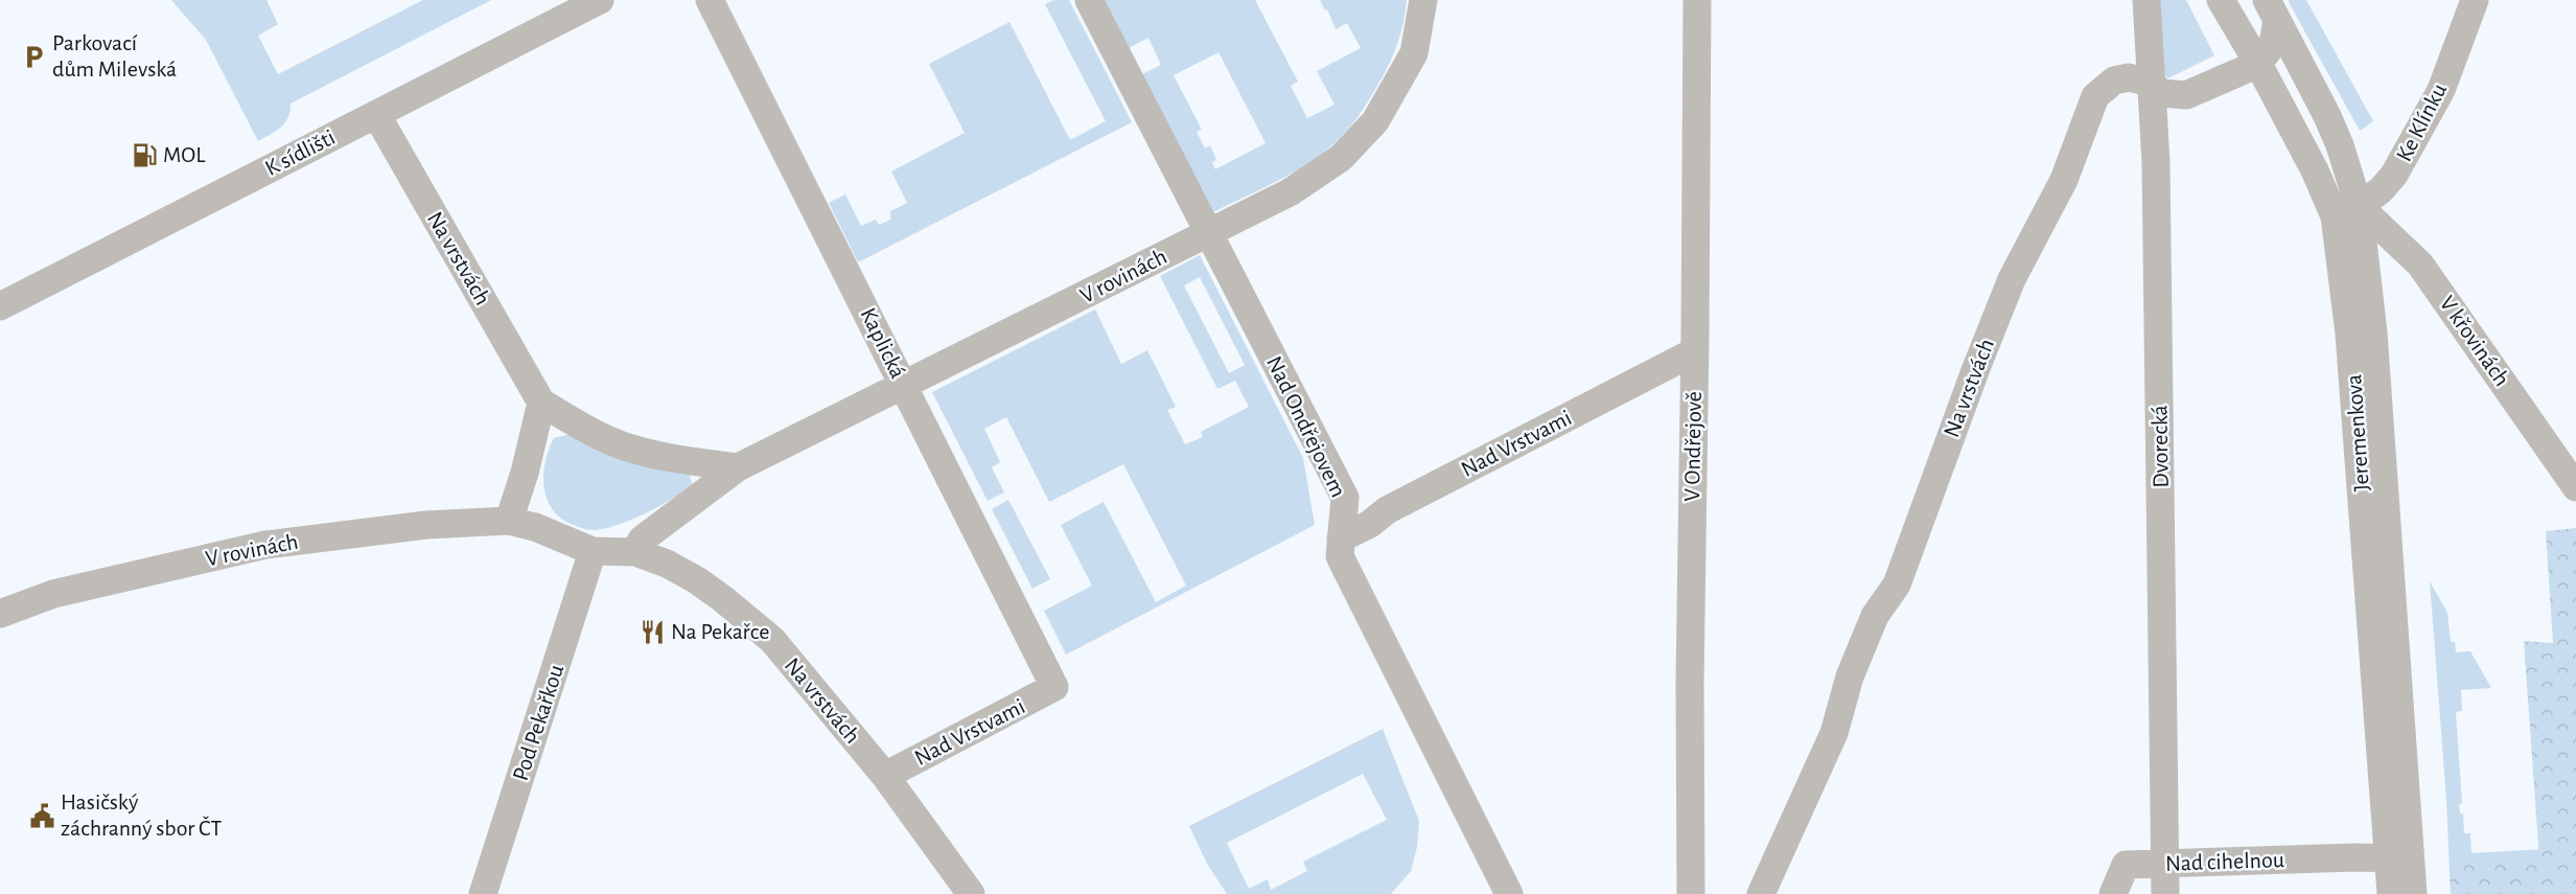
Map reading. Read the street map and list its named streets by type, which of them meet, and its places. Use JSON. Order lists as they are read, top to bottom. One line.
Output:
{"streets":{"street":["Ke Klínku","K sídlišti","Na vrstvách","V rovinách","V křovinách","Kaplická","Nad Ondřejovem","Jeremenkova","Nad Vrstvami","V Ondřejově","Dvorecká","Pod Pekařkou","Nad cihelnou"]},"crossings":[["Ke Klínku","V křovinách"],["Ke Klínku","Jeremenkova"],["K sídlišti","Na vrstvách"],["Na vrstvách","V rovinách"],["Na vrstvách","Jeremenkova"],["Na vrstvách","Nad Vrstvami"],["Na vrstvách","Dvorecká"],["V rovinách","Kaplická"],["V rovinách","Nad Ondřejovem"],["V rovinách","Pod Pekařkou"],["V křovinách","Jeremenkova"],["Kaplická","Nad Vrstvami"],["Nad Ondřejovem","Nad Vrstvami"],["Jeremenkova","Nad cihelnou"],["Nad Vrstvami","V Ondřejově"],["Dvorecká","Nad cihelnou"]],"places":{"parking":["Parkovací dům Milevská"],"fuel station":["MOL"],"restaurant":["Na Pekařce"],"public building":["Hasičský záchranný sbor ČT"]}}
